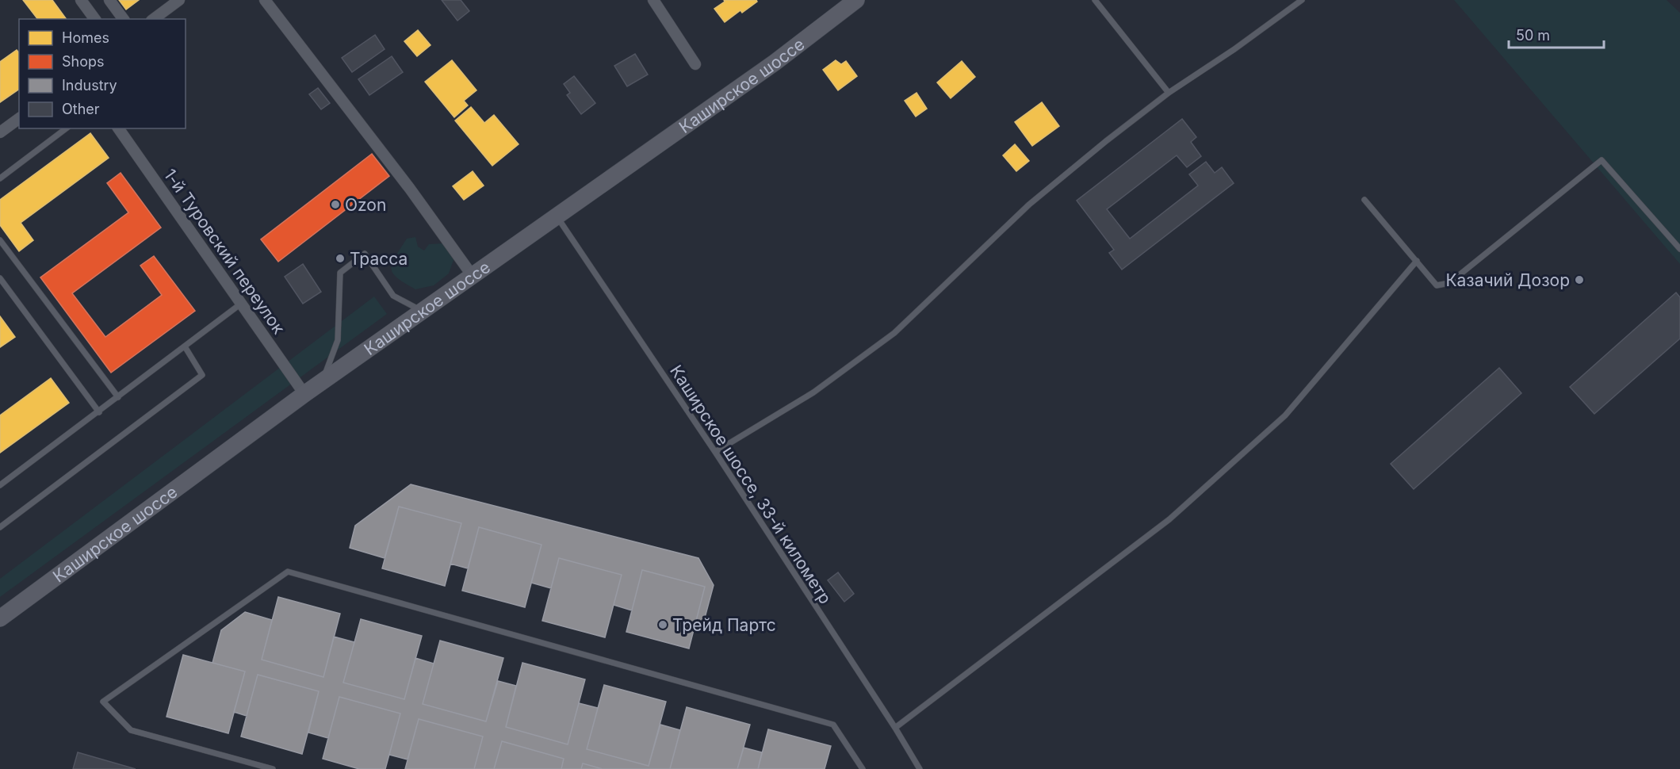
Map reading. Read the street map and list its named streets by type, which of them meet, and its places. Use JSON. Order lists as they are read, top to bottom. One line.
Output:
{"streets":{"main road":["Каширское шоссе"],"street":["1-й Туровский переулок"],"lane":["Каширское шоссе, 33-й километр"]},"crossings":[["Каширское шоссе","1-й Туровский переулок"],["Каширское шоссе","Каширское шоссе, 33-й километр"]],"places":["Ozon","Трасса","Казачий Дозор","Трейд Партс"],"legend":["Homes","Shops","Industry","Other"],"scale_bar":"50 m"}
